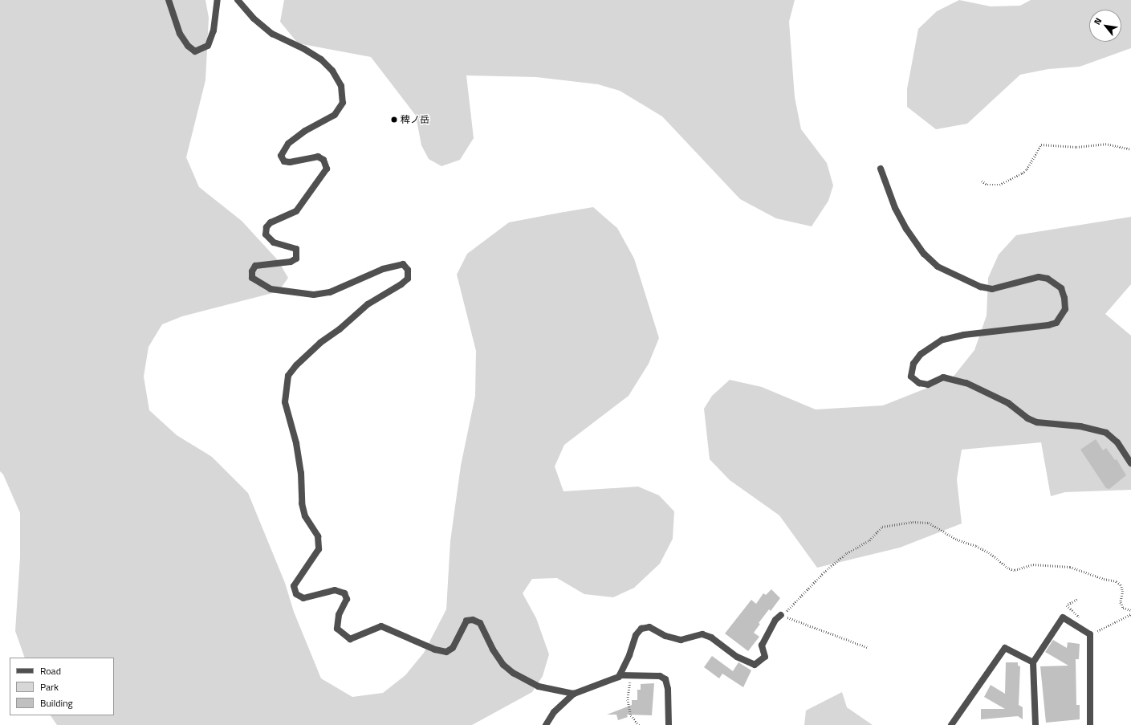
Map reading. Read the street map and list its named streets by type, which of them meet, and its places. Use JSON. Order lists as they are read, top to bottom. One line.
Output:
{"places":["稗ノ岳"],"legend":["Road","Park","Building"],"north":"top left"}
